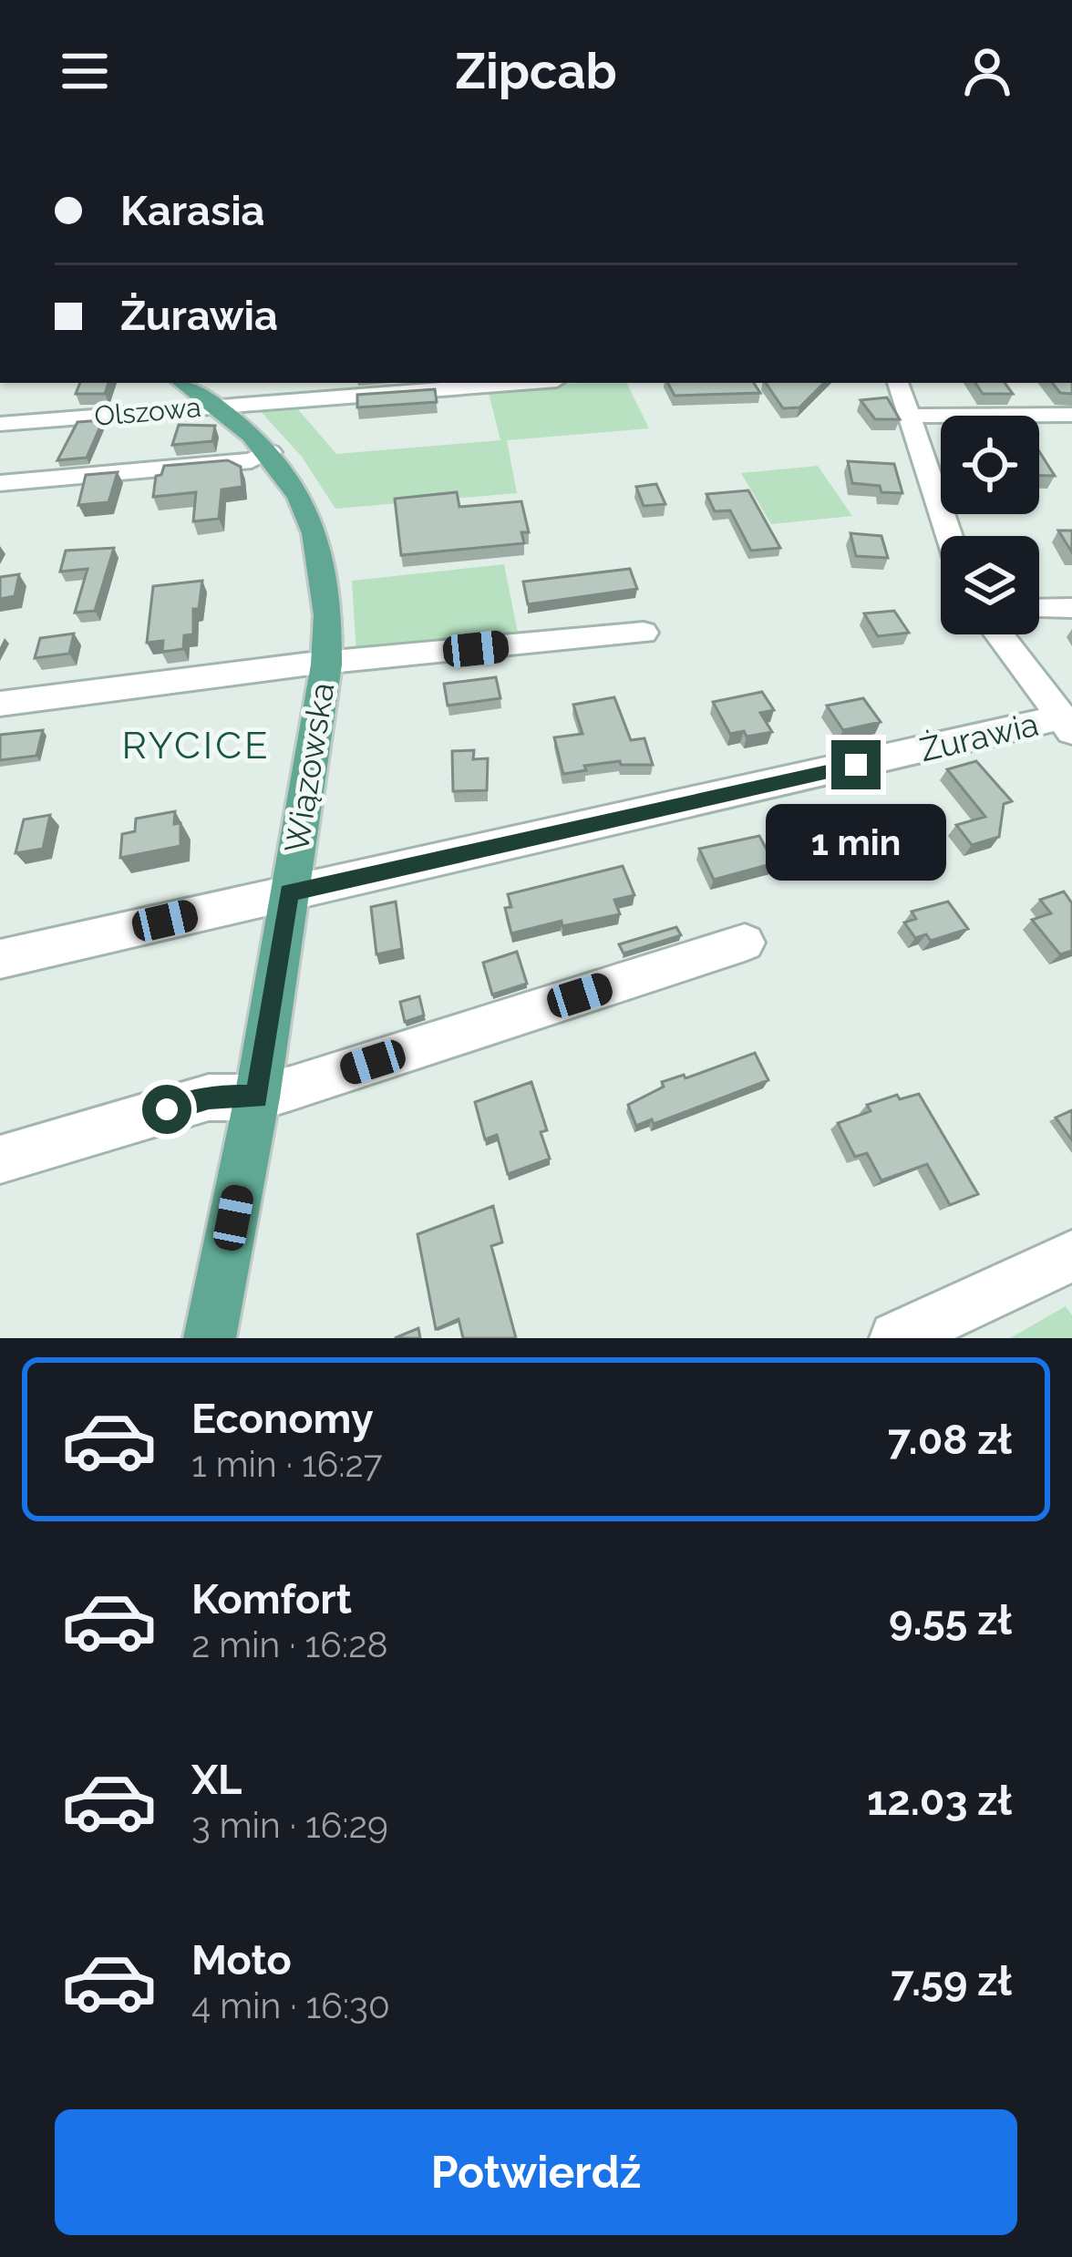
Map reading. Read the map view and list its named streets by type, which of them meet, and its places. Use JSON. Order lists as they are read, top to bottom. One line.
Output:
{"streets":{"main road":["Wiązowska"],"street":["Olszowa","Żurawia"]},"crossings":[["Olszowa","Wiązowska"],["Żurawia","Wiązowska"]],"districts":["RYCICE"],"page":{"header":"Zipcab","banner":["Karasia","Żurawia"],"bubble":"1 min","list":[{"name":"Economy","note":"1 min · 16:27","value":"7.08 zł"},{"name":"Komfort","note":"2 min · 16:28","value":"9.55 zł"},{"name":"XL","note":"3 min · 16:29","value":"12.03 zł"},{"name":"Moto","note":"4 min · 16:30","value":"7.59 zł"}],"buttons":"Potwierdź"}}
